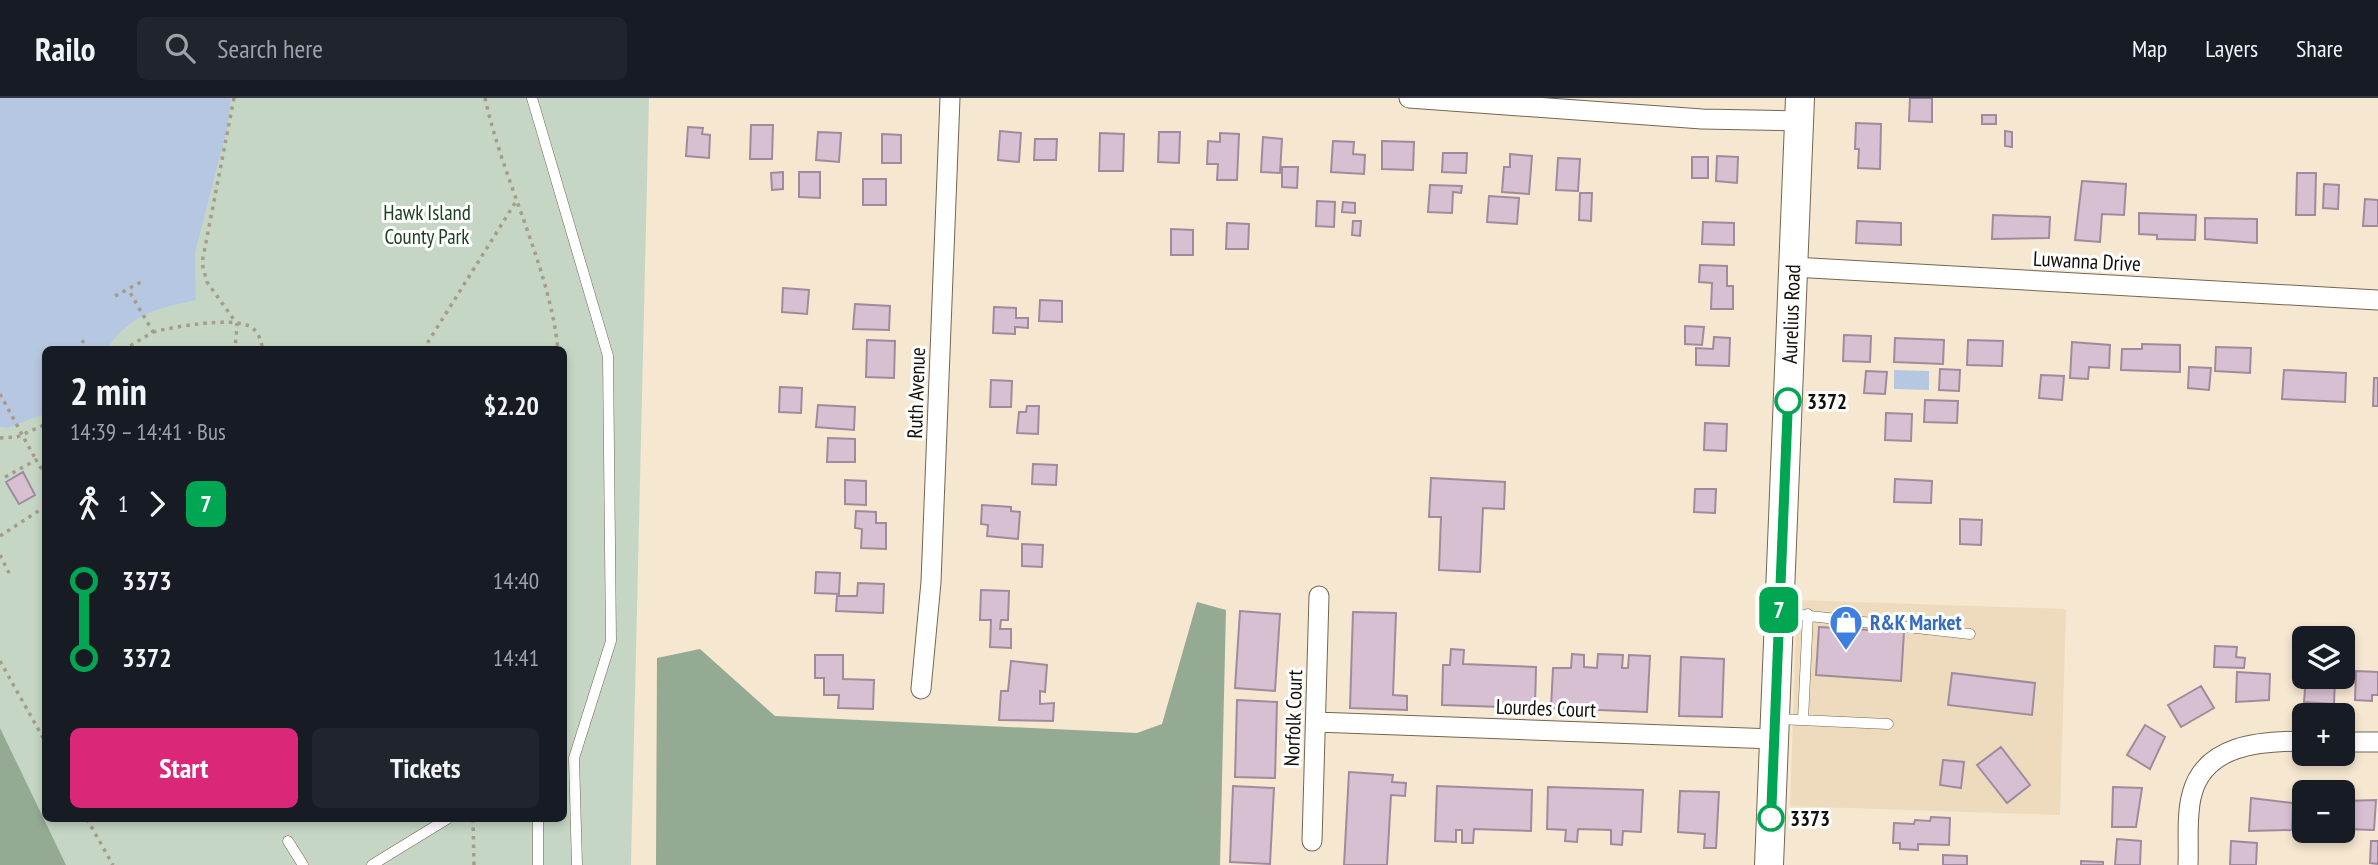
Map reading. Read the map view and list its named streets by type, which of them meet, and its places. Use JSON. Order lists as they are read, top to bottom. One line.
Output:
{"streets":{"street":["Luwanna Drive","Aurelius Road","Ruth Avenue","Lourdes Court","Norfolk Court"]},"crossings":[["Luwanna Drive","Aurelius Road"],["Aurelius Road","Lourdes Court"],["Lourdes Court","Norfolk Court"]],"parks":["Hawk Island County Park"],"places":{"other":["3372","3373"],"shop":["R&K Market"]},"lines":["bus line 7"],"page":{"header":"Railo","search":"Search here","nav":["Map","Layers","Share"],"on_map":"7","heading":["2 min","14:39 – 14:41 · Bus","$2.20"],"legs":["1","7"],"list":[{"name":"3373","value":"14:40"},{"name":"3372","value":"14:41"}],"map_buttons":["+","−"],"buttons":["Start","Tickets"]}}
